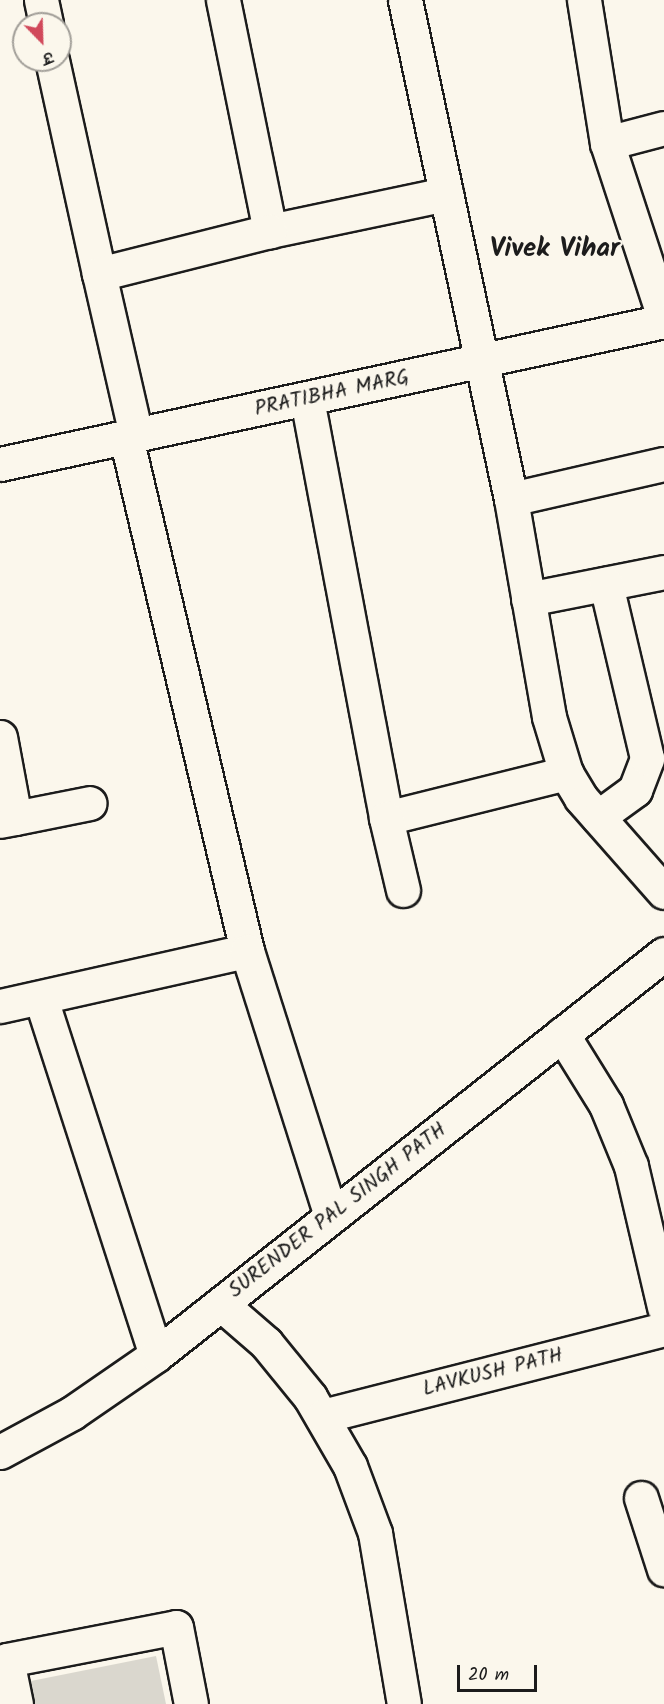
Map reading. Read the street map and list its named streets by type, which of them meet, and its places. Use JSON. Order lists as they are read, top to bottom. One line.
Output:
{"streets":{"street":["PRATIBHA MARG","SURENDER PAL SINGH PATH","LAVKUSH PATH"]},"districts":["Vivek Vihar"],"scale_bar":"20 m","north":"bottom right"}
